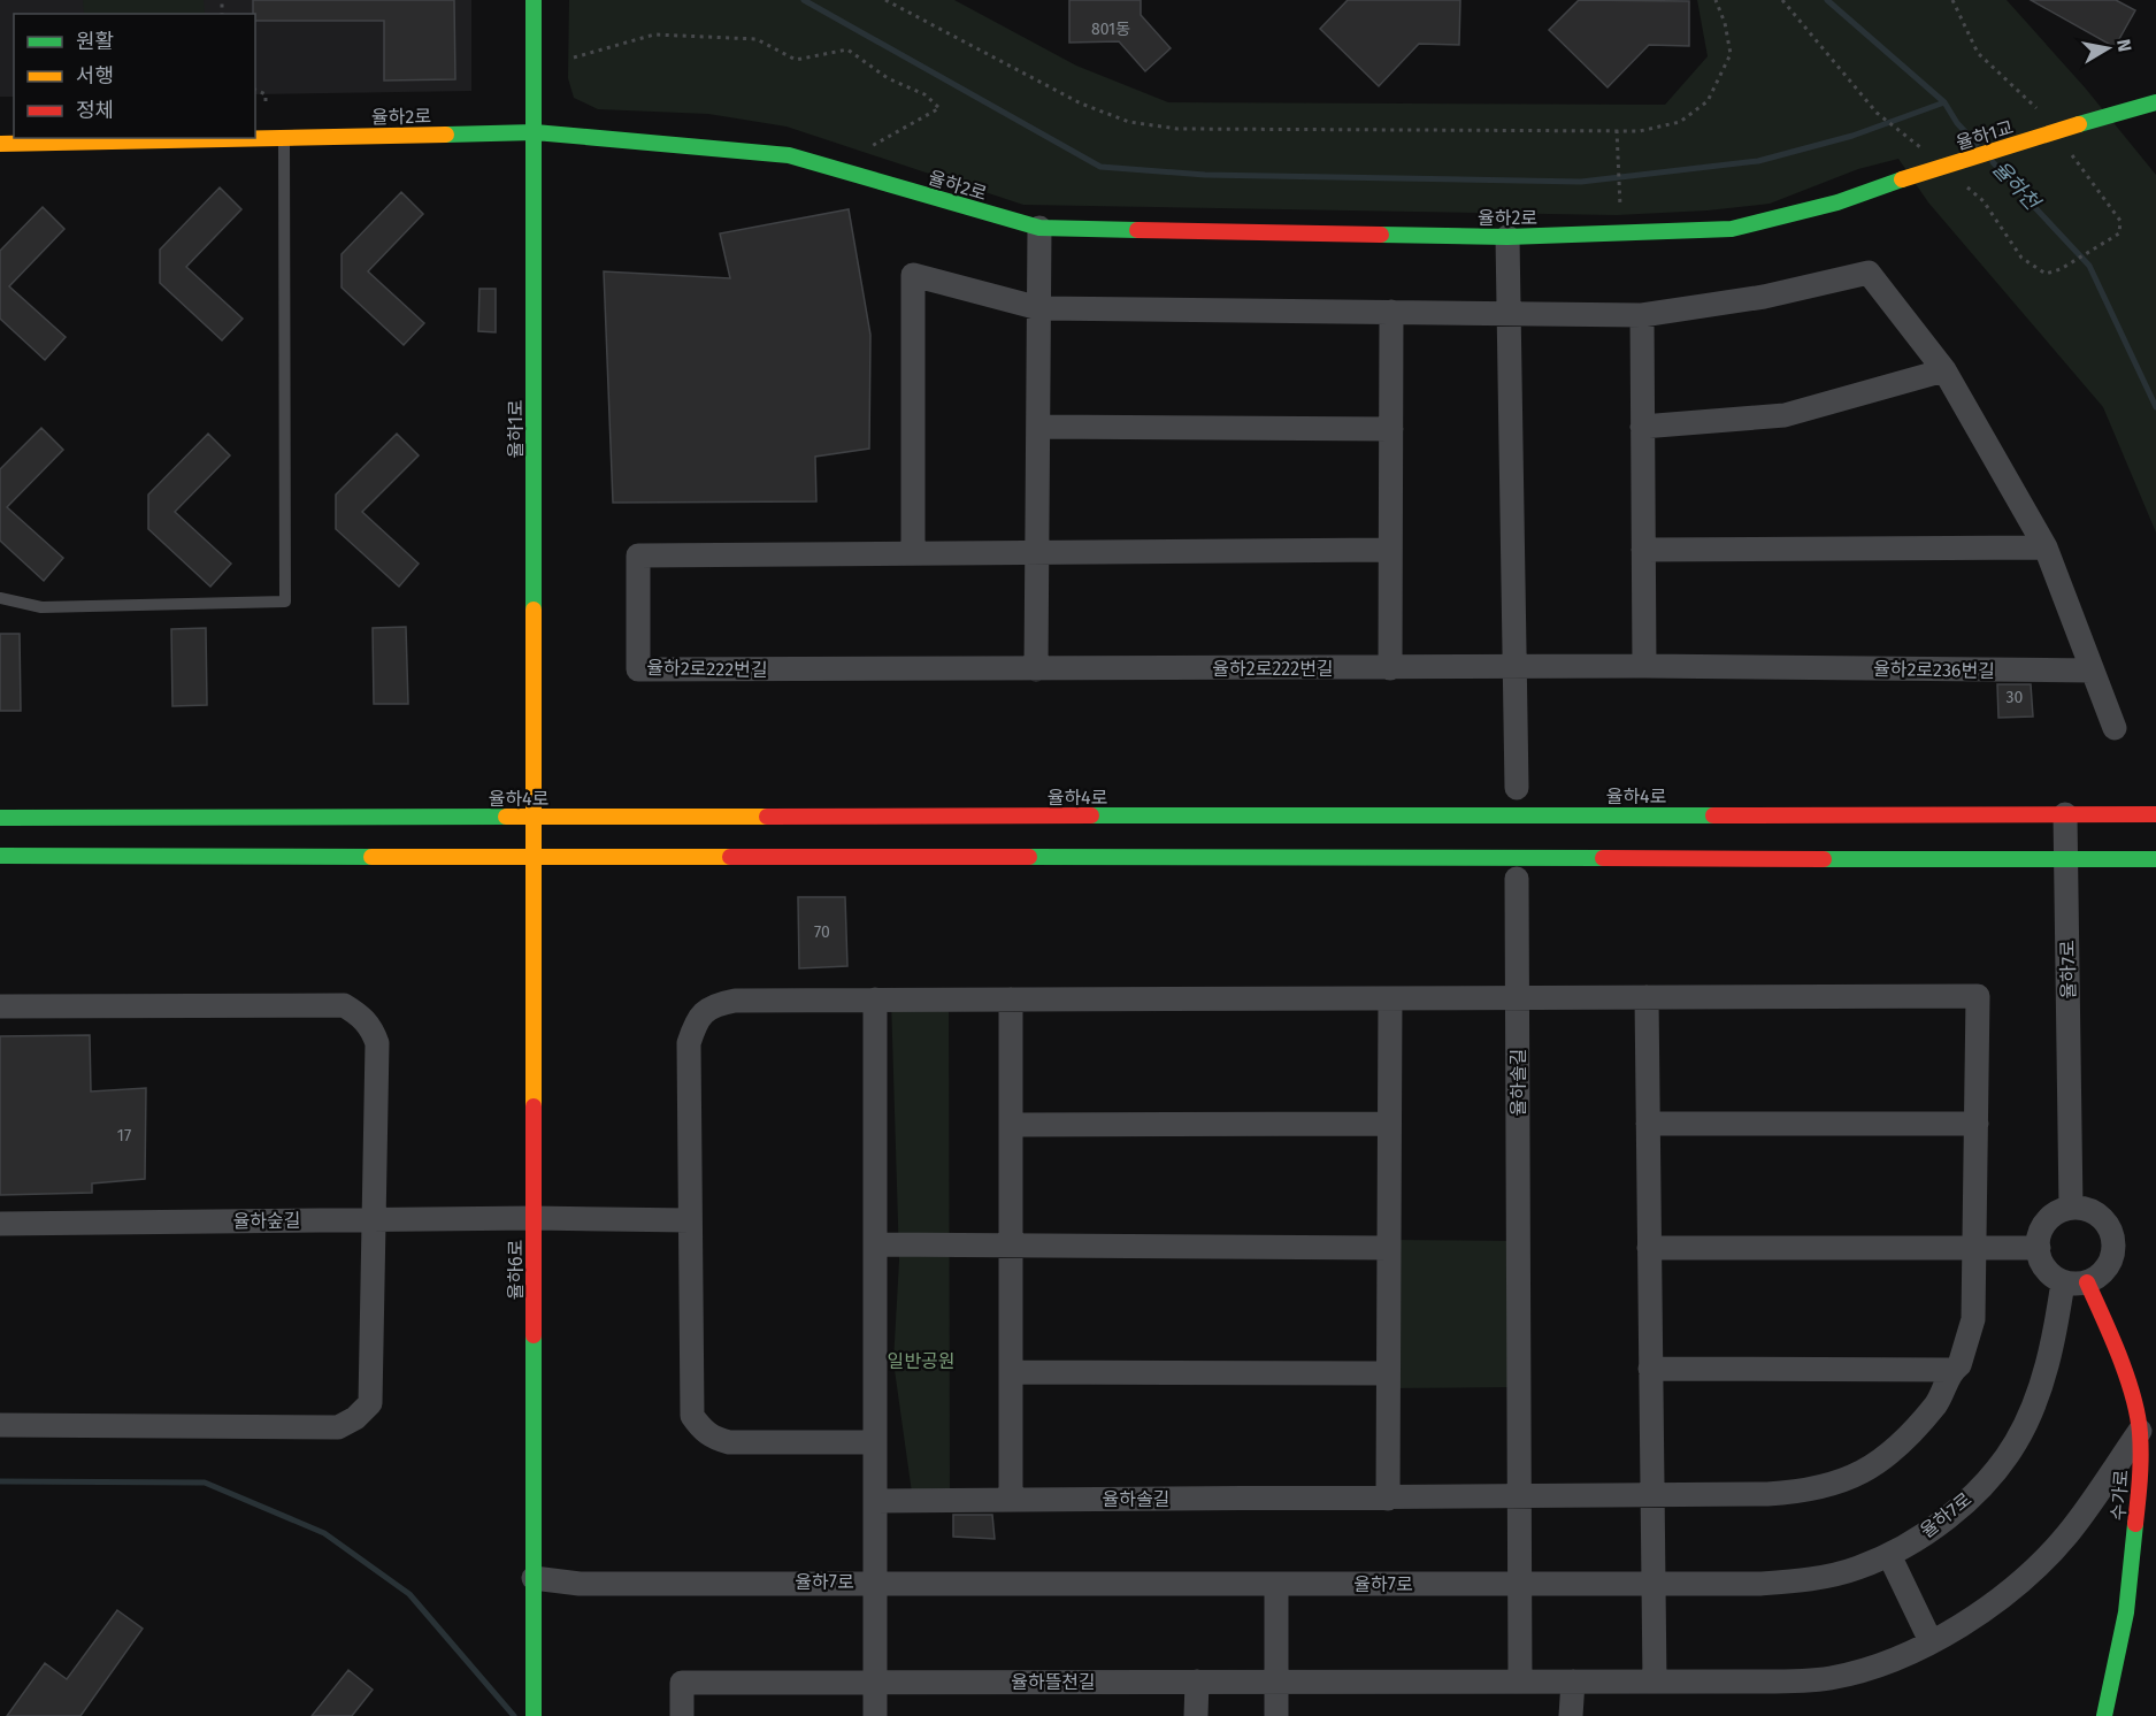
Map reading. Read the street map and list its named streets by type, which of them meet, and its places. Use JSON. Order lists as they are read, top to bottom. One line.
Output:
{"streets":{"street":["율하2로","율하1교","율하1로","율하2로222번길","율하2로236번길","율하4로","율하7로","율하솔길","율하숲길","율하6로","수가로","율하뜰천길"]},"crossings":[["율하2로","율하1교"],["율하2로","율하1로"],["율하1로","율하4로"],["율하1로","율하6로"],["율하2로222번길","율하2로236번길"],["율하4로","율하7로"],["율하7로","율하6로"],["율하7로","수가로"],["율하솔길","율하숲길"],["율하숲길","율하6로"],["수가로","율하뜰천길"]],"water":["율하천"],"parks":["일반공원"],"house_numbers":["801동","30","70","17"],"legend":["원활","서행","정체"],"north":"right"}
